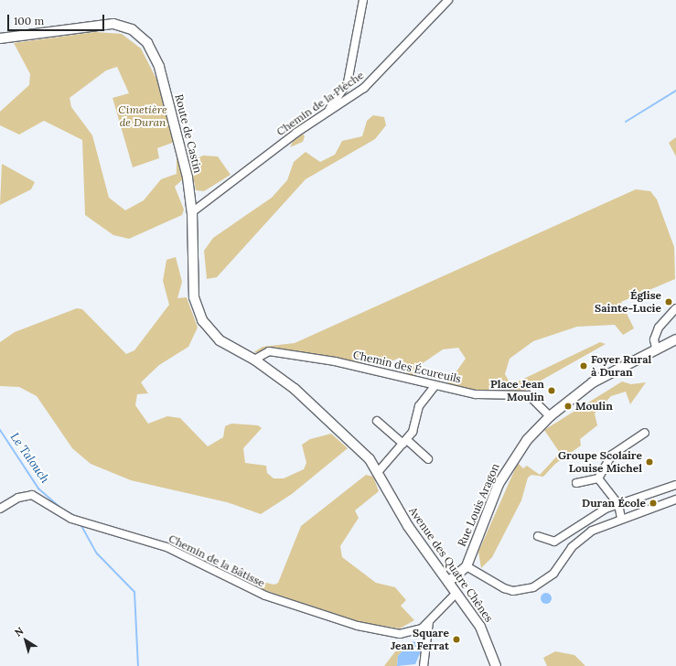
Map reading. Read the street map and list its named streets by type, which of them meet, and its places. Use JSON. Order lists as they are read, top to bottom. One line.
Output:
{"streets":{"street":["Chemin de la Plèche","Route de Castin","Chemin des Écureuils","Rue Louis Aragon","Chemin de la Bâtisse","Avenue des Quatre Chênes"]},"crossings":[["Chemin de la Plèche","Route de Castin"],["Route de Castin","Chemin des Écureuils"],["Route de Castin","Avenue des Quatre Chênes"],["Chemin des Écureuils","Rue Louis Aragon"],["Chemin des Écureuils","Avenue des Quatre Chênes"],["Rue Louis Aragon","Avenue des Quatre Chênes"]],"water":["Le Talouch"],"parks":["Cimetière de Duran"],"places":["Église Sainte-Lucie","Foyer Rural à Duran","Place Jean Moulin","Moulin","Groupe Scolaire Louise Michel","Duran École","Square Jean Ferrat"],"scale_bar":"100 m","north":"top left"}
